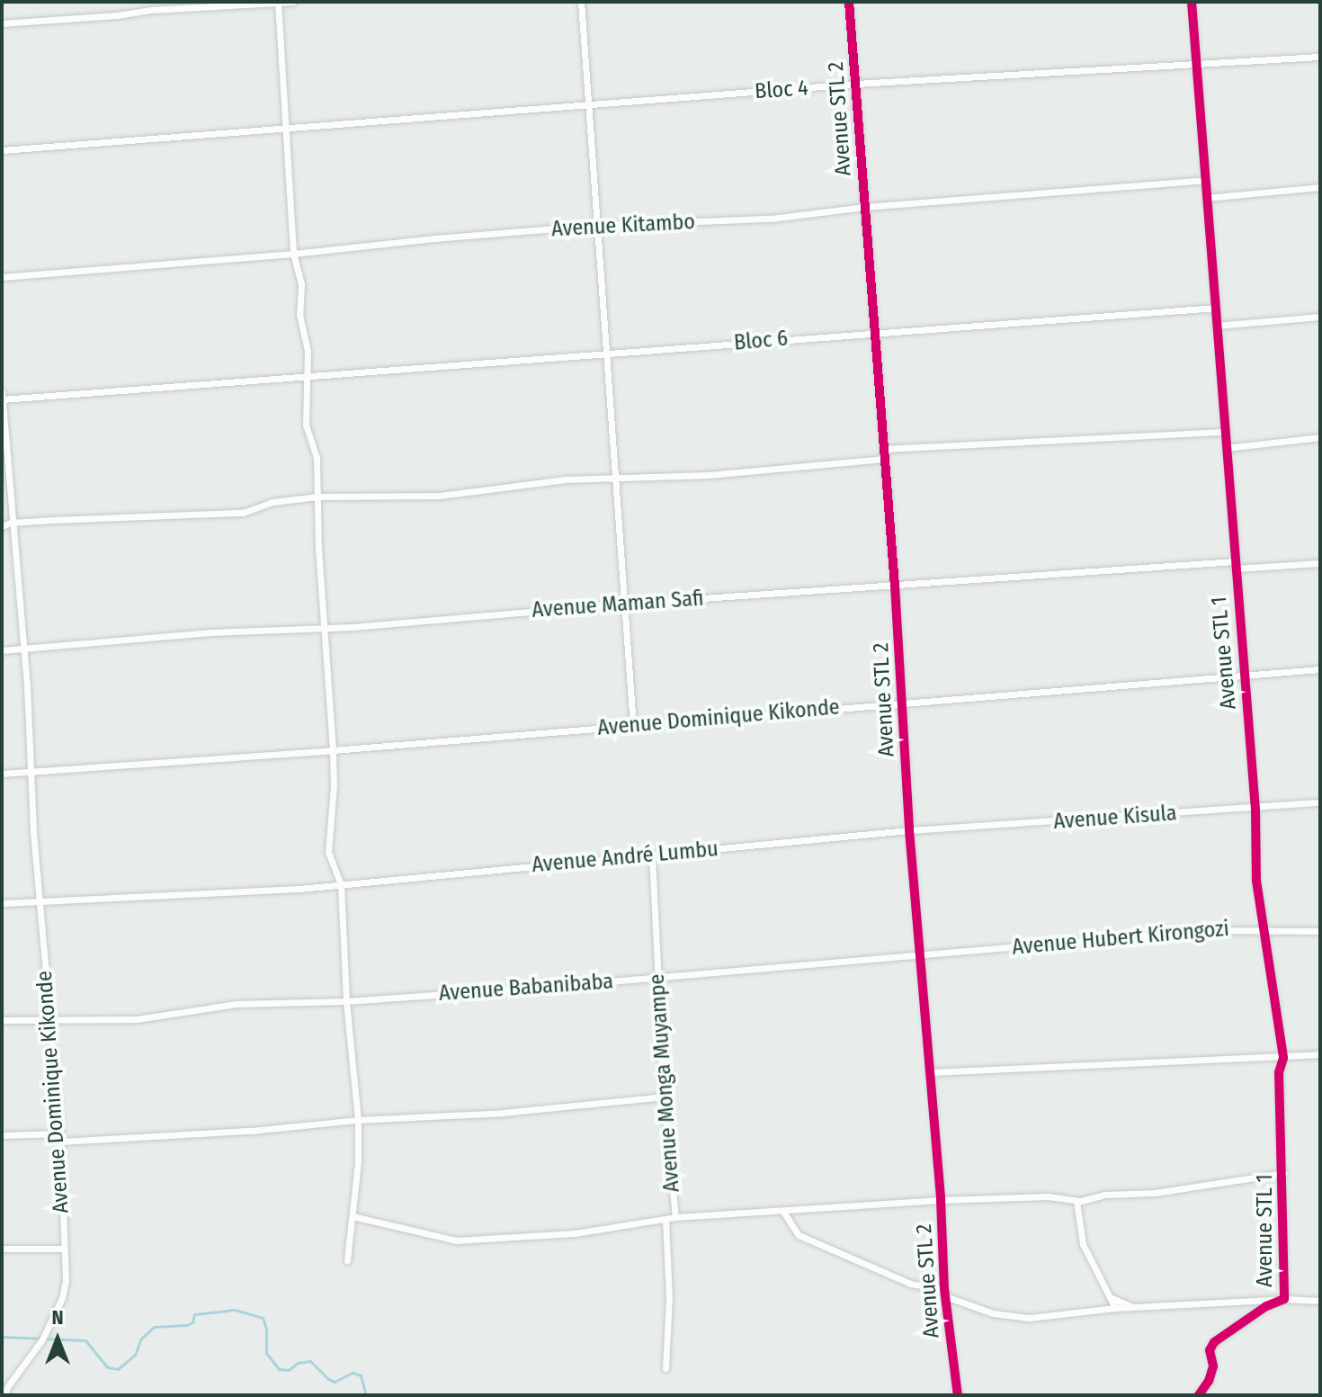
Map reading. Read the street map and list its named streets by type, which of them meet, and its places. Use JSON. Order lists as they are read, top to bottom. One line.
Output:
{"streets":{"street":["Bloc 4","Avenue STL 2","Avenue Kitambo","Bloc 6","Avenue Maman Safi","Avenue STL 1","Avenue Dominique Kikonde","Avenue Kisula","Avenue André Lumbu","Avenue Hubert Kirongozi","Avenue Babanibaba","Avenue Monga Muyampe"]},"crossings":[["Bloc 4","Avenue STL 2"],["Bloc 4","Avenue STL 1"],["Avenue STL 2","Avenue Kitambo"],["Avenue STL 2","Bloc 6"],["Avenue STL 2","Avenue Maman Safi"],["Avenue STL 2","Avenue Dominique Kikonde"],["Avenue STL 2","Avenue Kisula"],["Avenue STL 2","Avenue André Lumbu"],["Avenue STL 2","Avenue Hubert Kirongozi"],["Avenue STL 2","Avenue Babanibaba"],["Avenue STL 2","Avenue Monga Muyampe"],["Avenue Kitambo","Avenue STL 1"],["Bloc 6","Avenue STL 1"],["Bloc 6","Avenue Dominique Kikonde"],["Avenue Maman Safi","Avenue STL 1"],["Avenue Maman Safi","Avenue Dominique Kikonde"],["Avenue STL 1","Avenue Dominique Kikonde"],["Avenue STL 1","Avenue Kisula"],["Avenue STL 1","Avenue Hubert Kirongozi"],["Avenue STL 1","Avenue Monga Muyampe"],["Avenue Dominique Kikonde","Avenue André Lumbu"],["Avenue Dominique Kikonde","Avenue Babanibaba"],["Avenue Kisula","Avenue André Lumbu"],["Avenue André Lumbu","Avenue Monga Muyampe"],["Avenue Hubert Kirongozi","Avenue Babanibaba"],["Avenue Babanibaba","Avenue Monga Muyampe"]],"north":"top"}
